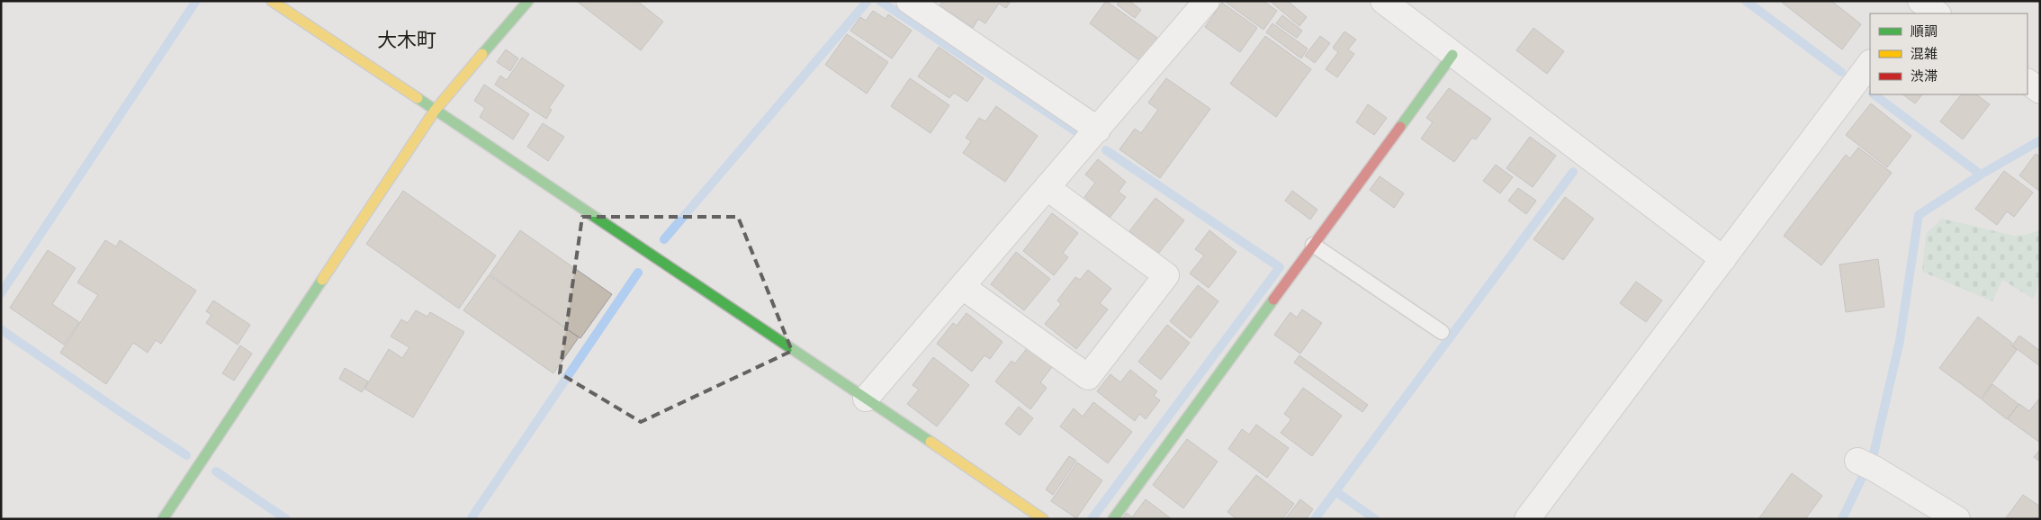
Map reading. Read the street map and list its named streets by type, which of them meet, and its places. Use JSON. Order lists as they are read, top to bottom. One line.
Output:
{"districts":["大木町"],"legend":["順調","混雑","渋滞"]}
